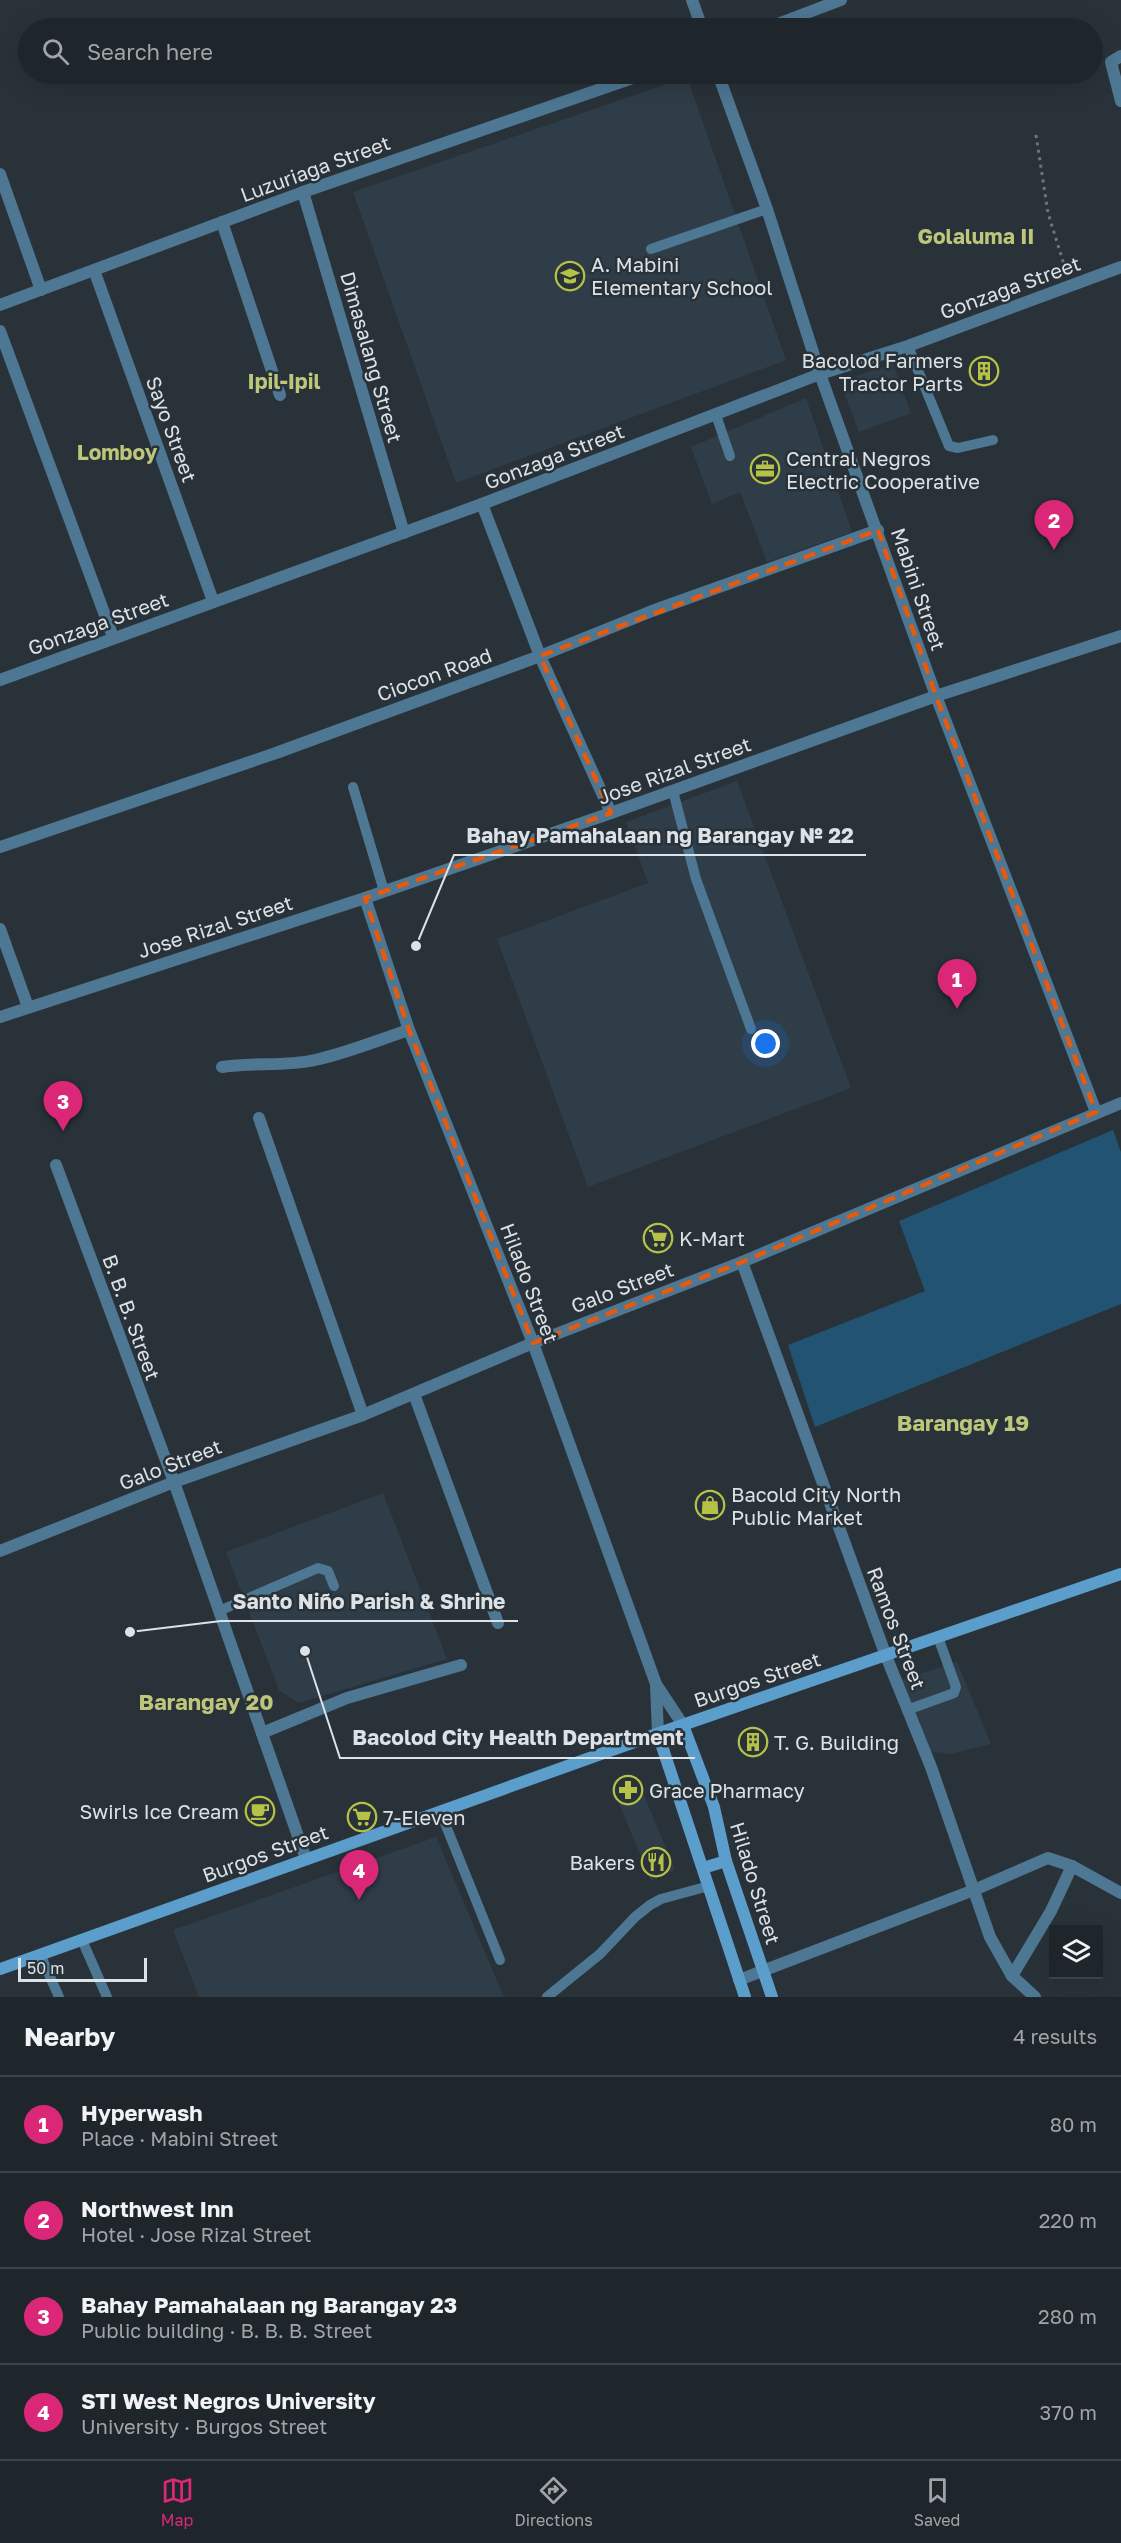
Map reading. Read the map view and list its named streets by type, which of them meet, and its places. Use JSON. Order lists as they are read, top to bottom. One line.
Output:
{"streets":{"main road":["Hilado Street","Burgos Street"],"street":["Luzuriaga Street","Gonzaga Street","Dimasalang Street","Sayo Street","Mabini Street","Ciocon Road","Jose Rizal Street","Galo Street","B. B. B. Street","Ramos Street"]},"crossings":[["Luzuriaga Street","Dimasalang Street"],["Luzuriaga Street","Sayo Street"],["Gonzaga Street","Dimasalang Street"],["Gonzaga Street","Sayo Street"],["Gonzaga Street","Mabini Street"],["Mabini Street","Ciocon Road"],["Mabini Street","Jose Rizal Street"],["Mabini Street","Galo Street"],["Jose Rizal Street","Hilado Street"],["Hilado Street","Galo Street"],["Hilado Street","Burgos Street"],["Galo Street","B. B. B. Street"],["Galo Street","Ramos Street"],["B. B. B. Street","Burgos Street"],["Ramos Street","Burgos Street"]],"districts":["Golaluma II","Ipil-Ipil","Lomboy","Barangay 19","Barangay 20"],"places":{"school or university":["A. Mabini Elementary School"],"building":["Bacolod Farmers Tractor Parts","T. G. Building"],"office":["Central Negros Electric Cooperative"],"other":["Bahay Pamahalaan ng Barangay № 22","Santo Niño Parish & Shrine","Bacolod City Health Department"],"supermarket":["K-Mart","7-Eleven"],"shop":["Bacold City North Public Market"],"pharmacy":["Grace Pharmacy"],"cafe":["Swirls Ice Cream"],"restaurant":["Bakers"]},"scale_bar":"50 m","page":{"search":"Search here","pins":["2","1","3","4"],"scale":"50 m","heading":["Nearby","4 results"],"list":[{"mark":"1","name":"Hyperwash","note":"Place · Mabini Street","value":"80 m"},{"mark":"2","name":"Northwest Inn","note":"Hotel · Jose Rizal Street","value":"220 m"},{"mark":"3","name":"Bahay Pamahalaan ng Barangay 23","note":"Public building · B. B. B. Street","value":"280 m"},{"mark":"4","name":"STI West Negros University","note":"University · Burgos Street","value":"370 m"}],"nav":["Map","Directions","Saved"]}}
